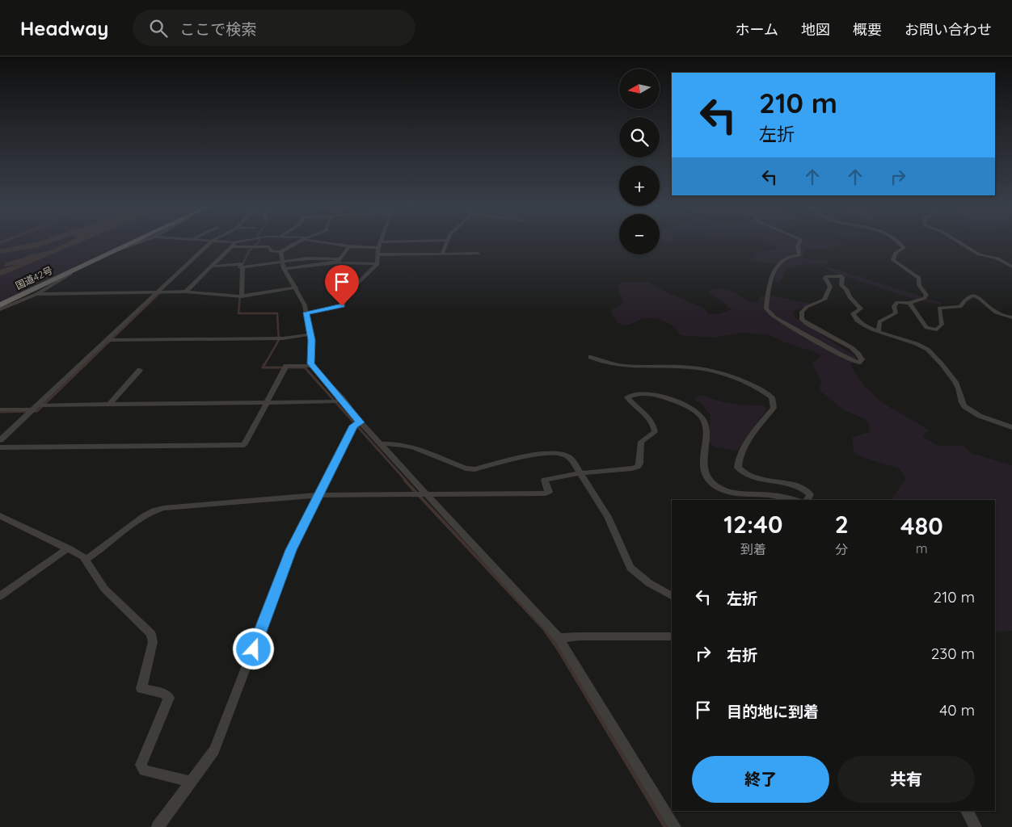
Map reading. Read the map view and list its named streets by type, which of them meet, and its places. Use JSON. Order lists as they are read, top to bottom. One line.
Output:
{"streets":{"highway":["国道42号"]},"north":"left","page":{"header":"Headway","search":"ここで検索","nav":["ホーム","地図","概要","お問い合わせ"],"map_buttons":["+","−"],"turn":["210 m","左折"],"eta":["12:40","到着","2","分","480","m"],"list":[{"name":"左折","value":"210 m"},{"name":"右折","value":"230 m"},{"name":"目的地に到着","value":"40 m"}],"buttons":["終了","共有"]}}
